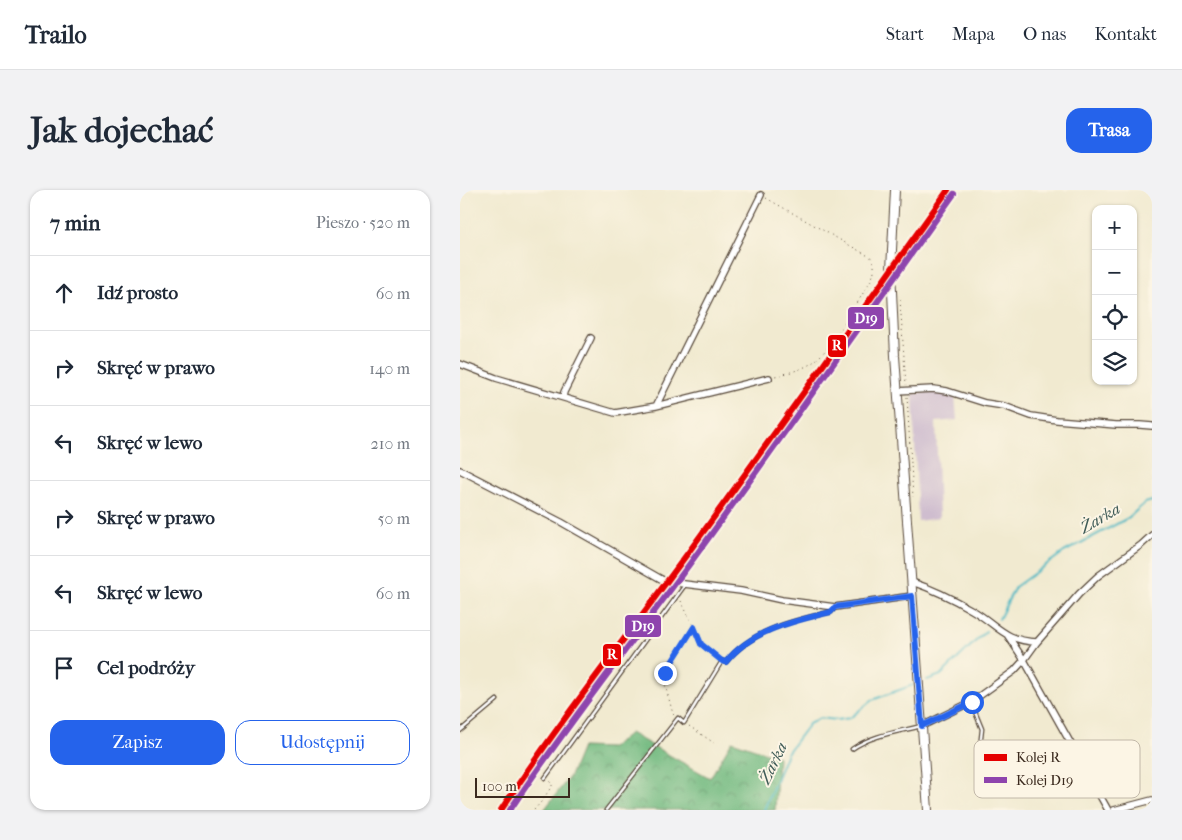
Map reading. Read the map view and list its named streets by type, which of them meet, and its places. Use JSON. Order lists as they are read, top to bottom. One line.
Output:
{"water":["Żarka"],"lines":["rail line R","rail line D19"],"legend":["Kolej R","Kolej D19"],"scale_bar":"100 m","page":{"header":"Trailo","nav":["Start","Mapa","O nas","Kontakt"],"buttons":["Trasa",["Zapisz","Udostępnij"]],"title":"Jak dojechać","heading":["7 min","Pieszo · 520 m"],"map_buttons":["+","−"],"list":[["Idź prosto","60 m"],["Skręć w prawo","140 m"],["Skręć w lewo","210 m"],["Skręć w prawo","50 m"],["Skręć w lewo","60 m"],"Cel podróży"],"scale":"100 m"}}
